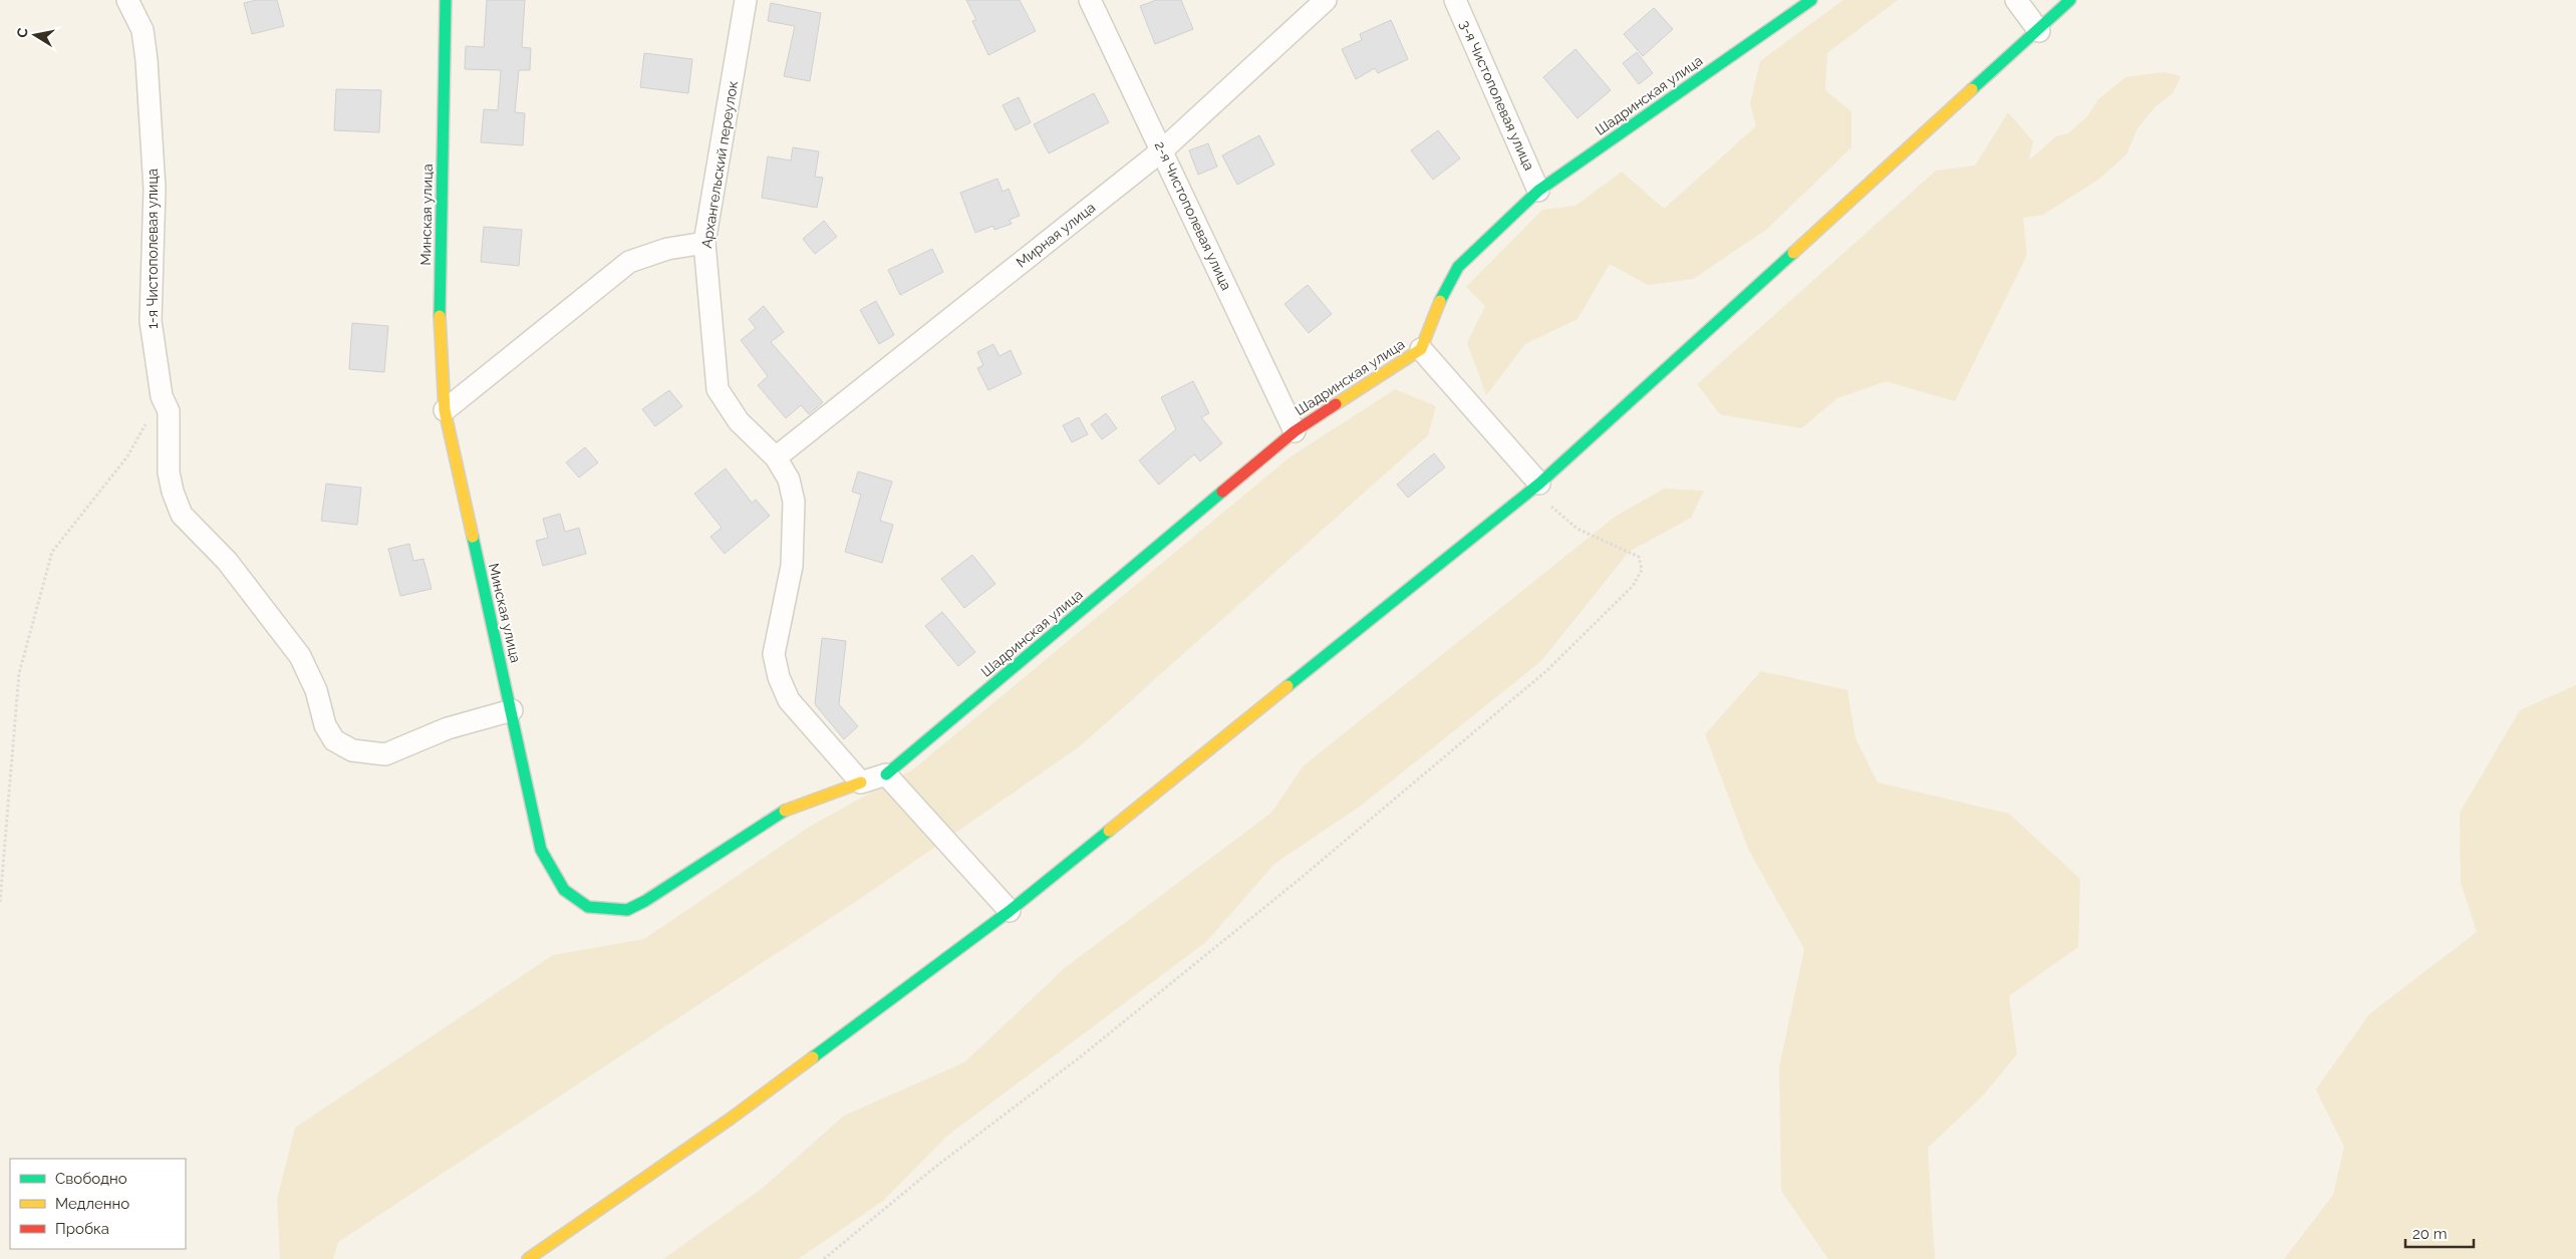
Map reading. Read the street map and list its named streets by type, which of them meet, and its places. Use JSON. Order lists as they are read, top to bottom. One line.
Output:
{"streets":{"street":["3-я Чистополевая улица","Шадринская улица","Архангельский переулок","Минская улица","2-я Чистополевая улица","Мирная улица","1-я Чистополевая улица"]},"crossings":[["3-я Чистополевая улица","Шадринская улица"],["Шадринская улица","2-я Чистополевая улица"],["Архангельский переулок","Минская улица"],["Архангельский переулок","Мирная улица"],["Минская улица","1-я Чистополевая улица"],["2-я Чистополевая улица","Мирная улица"]],"legend":["Свободно","Медленно","Пробка"],"scale_bar":"20 m","north":"left"}
